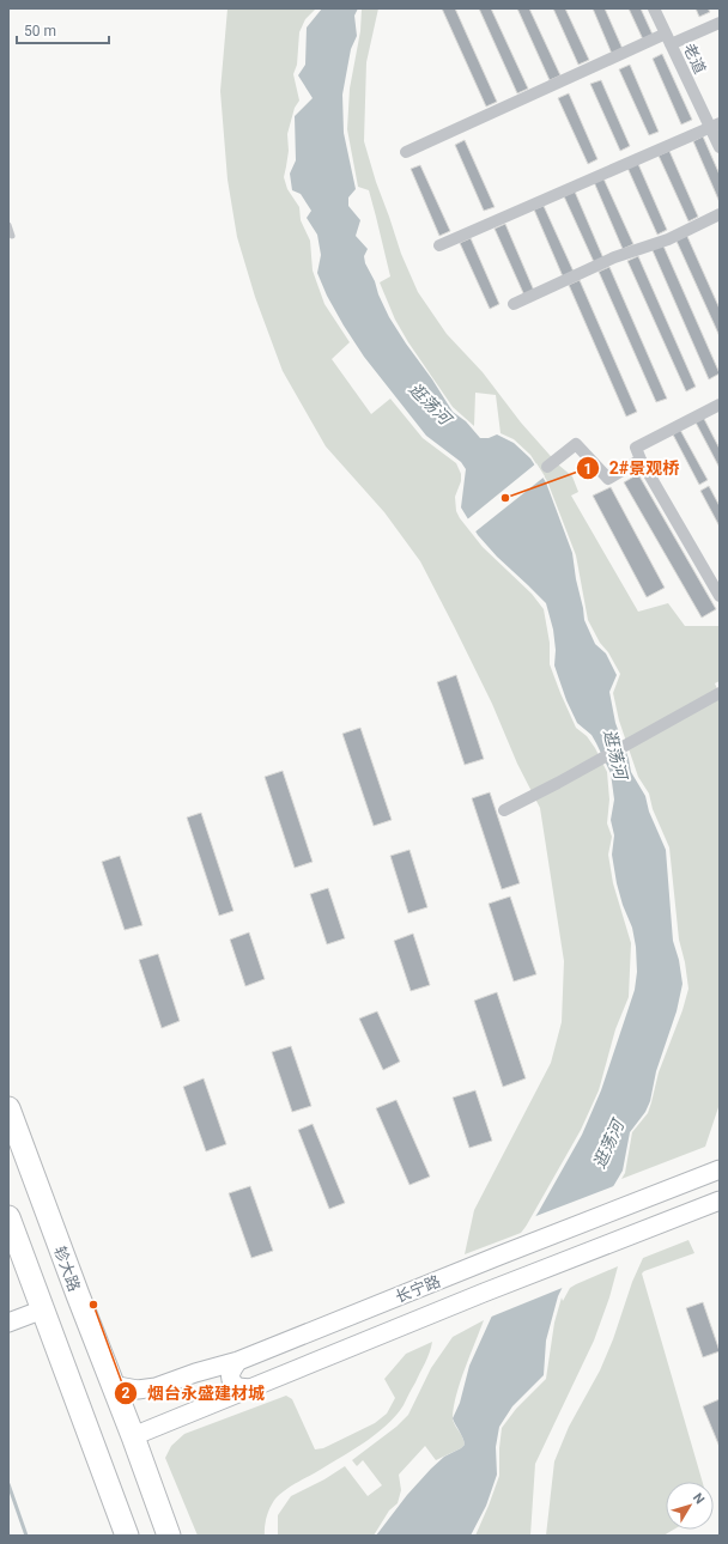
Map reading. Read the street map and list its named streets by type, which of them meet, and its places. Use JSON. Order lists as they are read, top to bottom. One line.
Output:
{"streets":{"highway":["轸大路"],"street":["老道","长宁路"]},"crossings":[["轸大路","长宁路"]],"water":["逛荡河"],"places":["2#景观桥","烟台永盛建材城"],"scale_bar":"50 m","north":"top right"}
